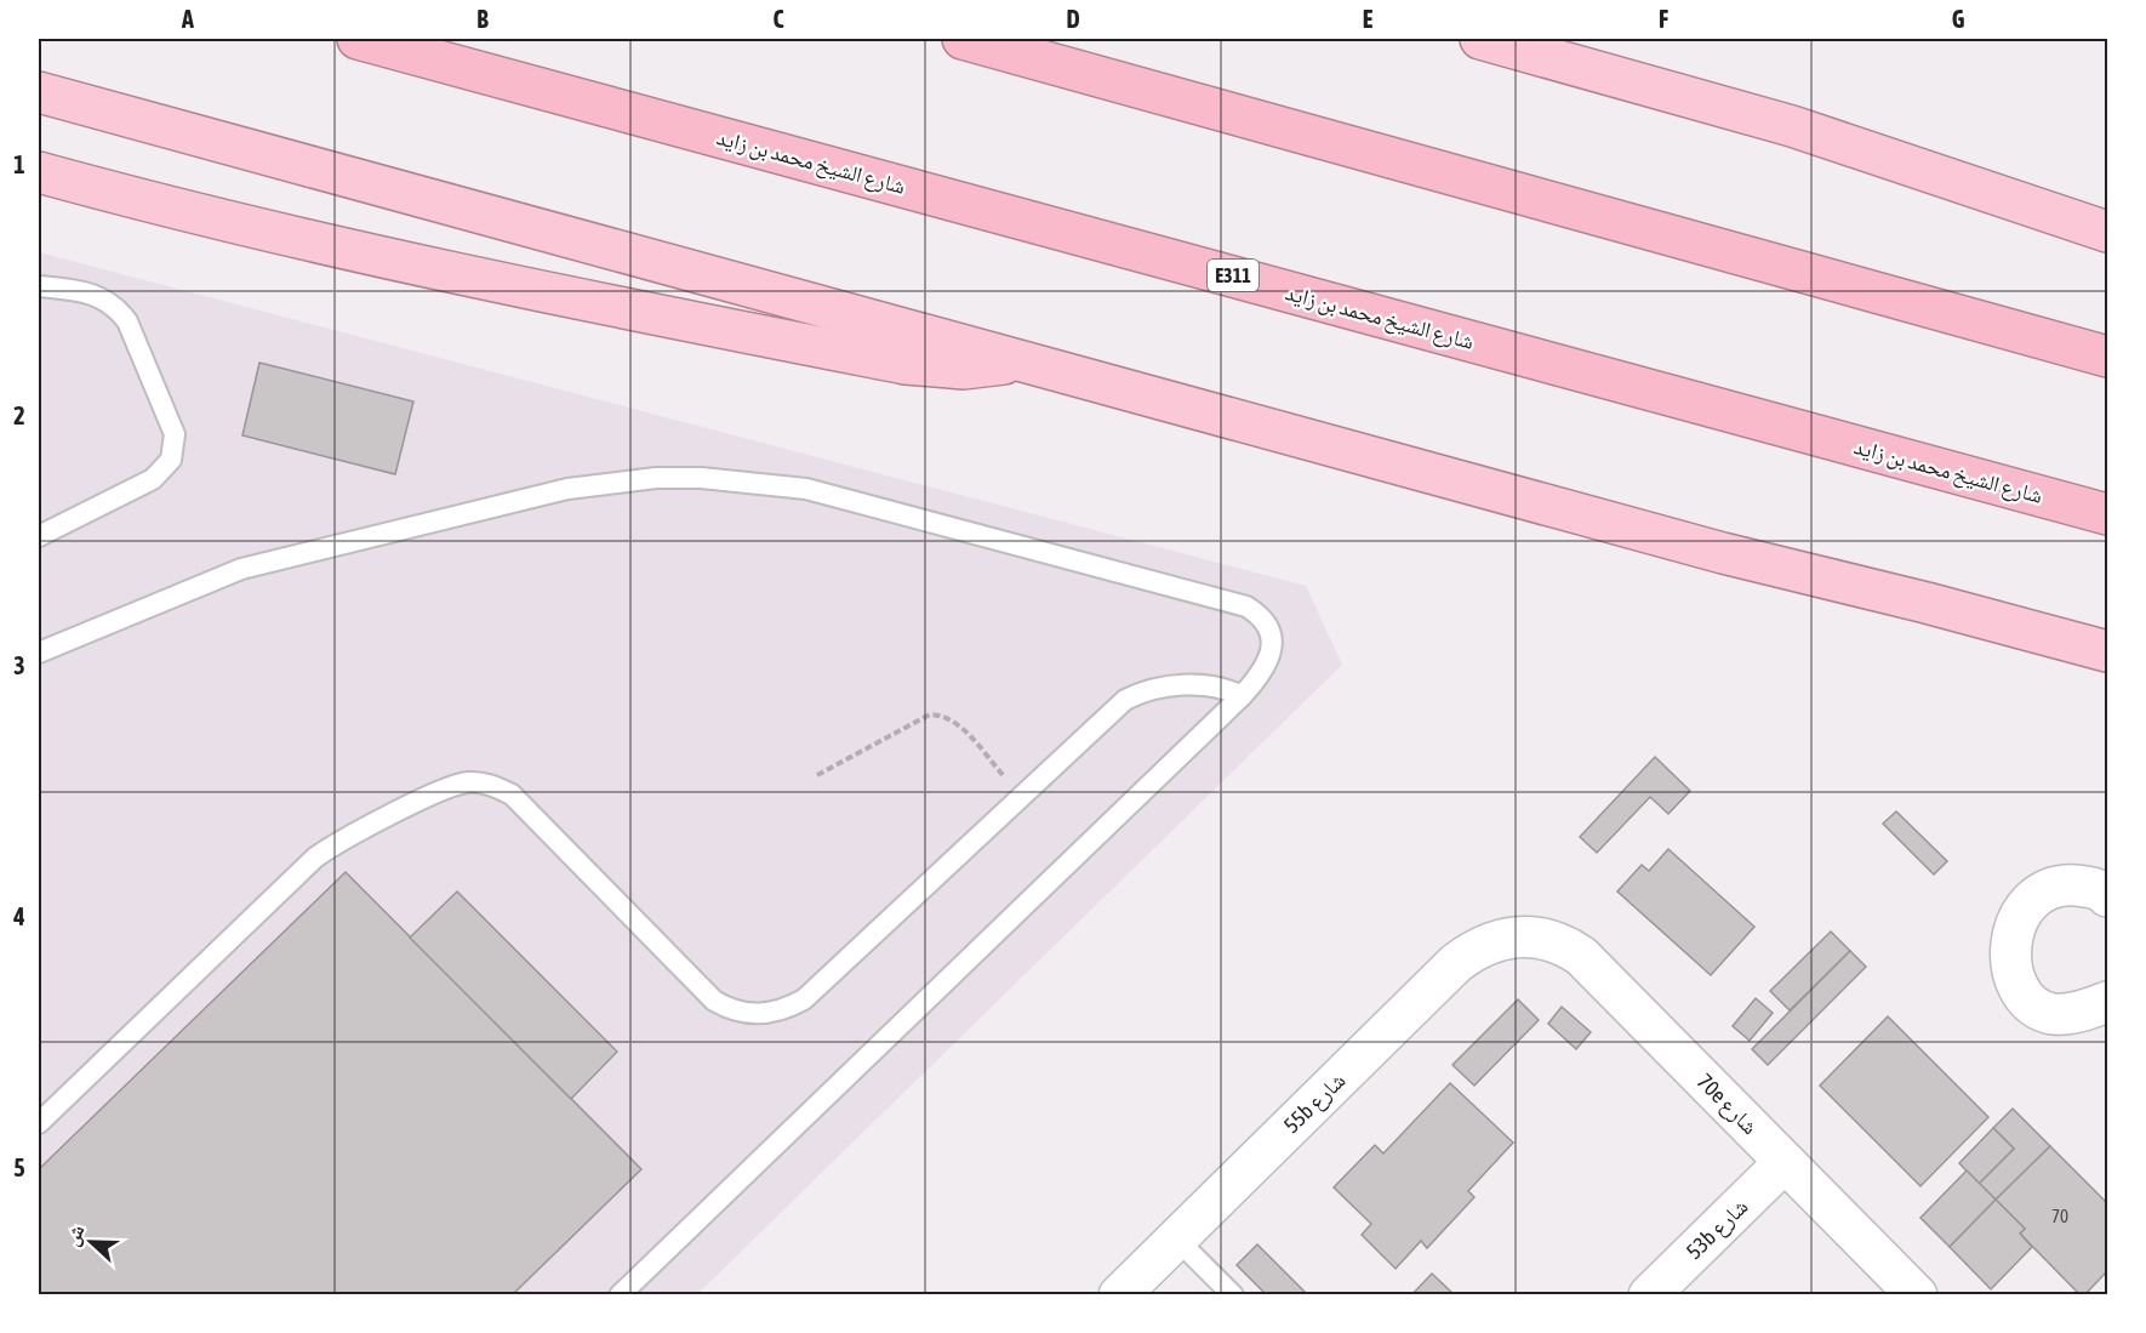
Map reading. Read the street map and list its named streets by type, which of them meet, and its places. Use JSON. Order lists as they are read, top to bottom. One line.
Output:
{"streets":{"highway":["شارع الشيخ محمد بن زايد","E311"],"street":["55b شارع","70e شارع","53b شارع"]},"crossings":[["55b شارع","70e شارع"],["70e شارع","53b شارع"]],"house_numbers":["70"],"north":"left","grid":{"columns":["A","B","C","D","E","F","G"],"rows":["1","2","3","4","5"]}}
